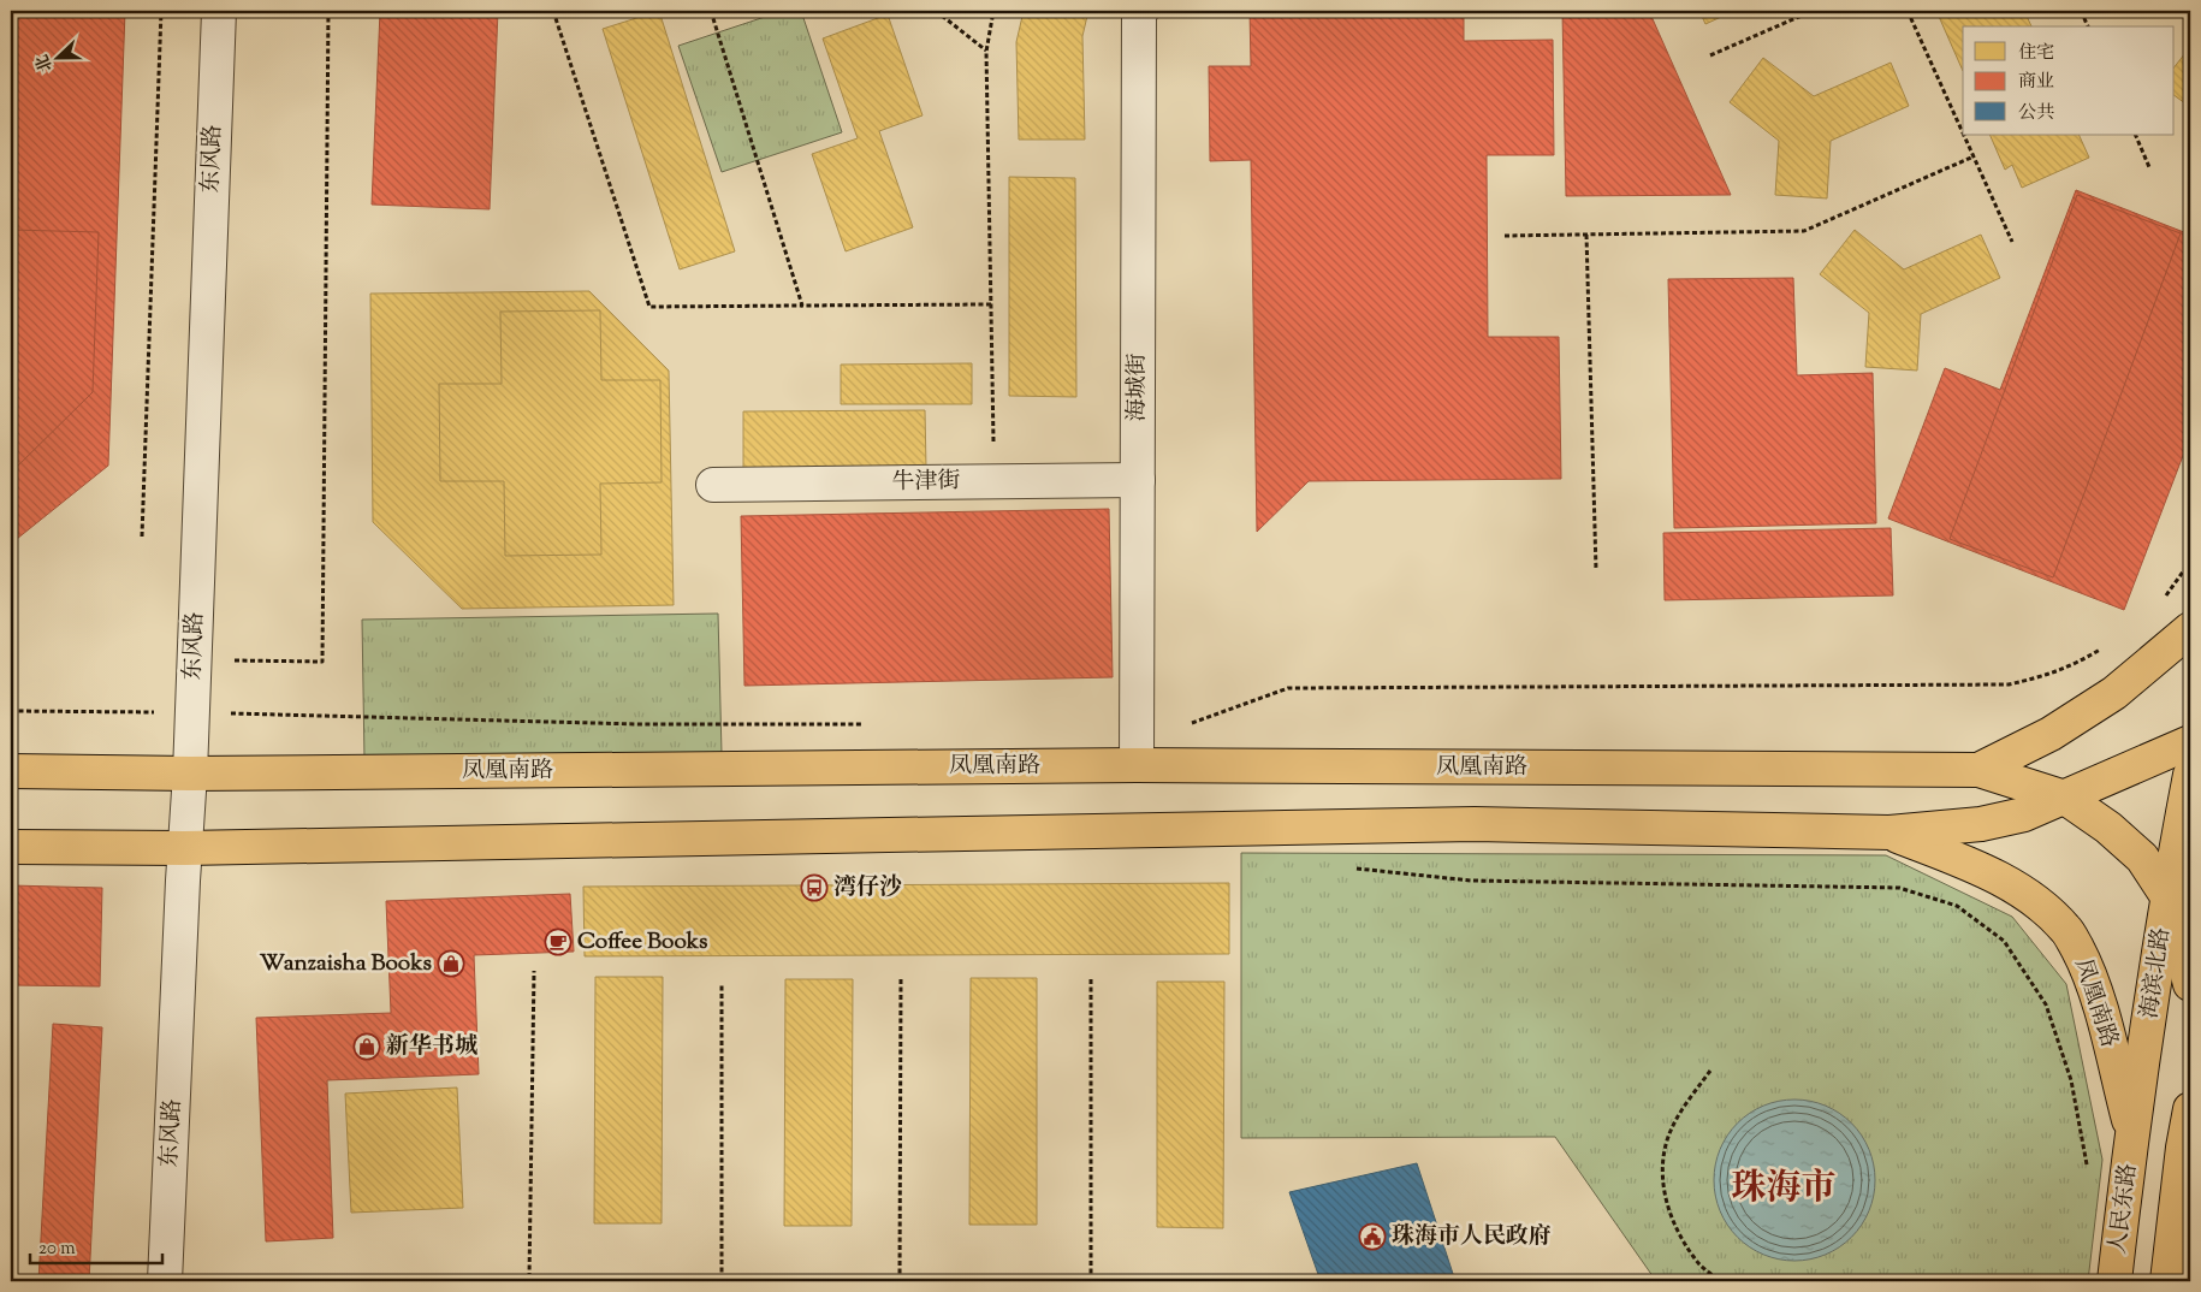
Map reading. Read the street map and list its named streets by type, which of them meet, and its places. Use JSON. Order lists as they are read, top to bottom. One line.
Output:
{"streets":{"main road":["凤凰南路","海滨北路","人民东路"],"street":["东风路","海城街","牛津街"]},"crossings":[["东风路","凤凰南路"],["海城街","牛津街"],["海城街","凤凰南路"],["凤凰南路","海滨北路"],["凤凰南路","人民东路"],["海滨北路","人民东路"]],"districts":["珠海市"],"places":{"bus stop":["湾仔沙"],"cafe":["Coffee Books"],"shop":["Wanzaisha Books","新华书城"],"public building":["珠海市人民政府"]},"legend":["住宅","商业","公共"],"scale_bar":"20 m","north":"left"}
